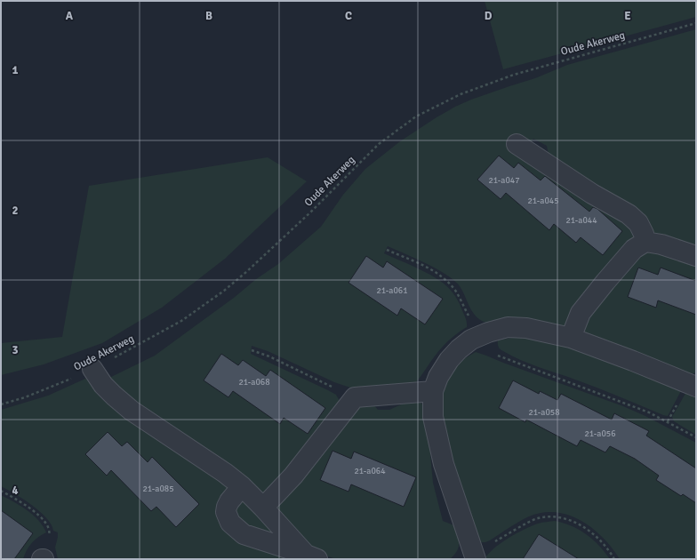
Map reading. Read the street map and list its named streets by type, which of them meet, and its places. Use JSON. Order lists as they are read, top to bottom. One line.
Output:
{"streets":{"path":["Oude Akerweg"]},"house_numbers":["21-a047","21-a045","21-a044","21-a061","21-a068","21-a058","21-a056","21-a064","21-a085"],"grid":{"columns":["A","B","C","D","E"],"rows":["1","2","3","4"]}}
